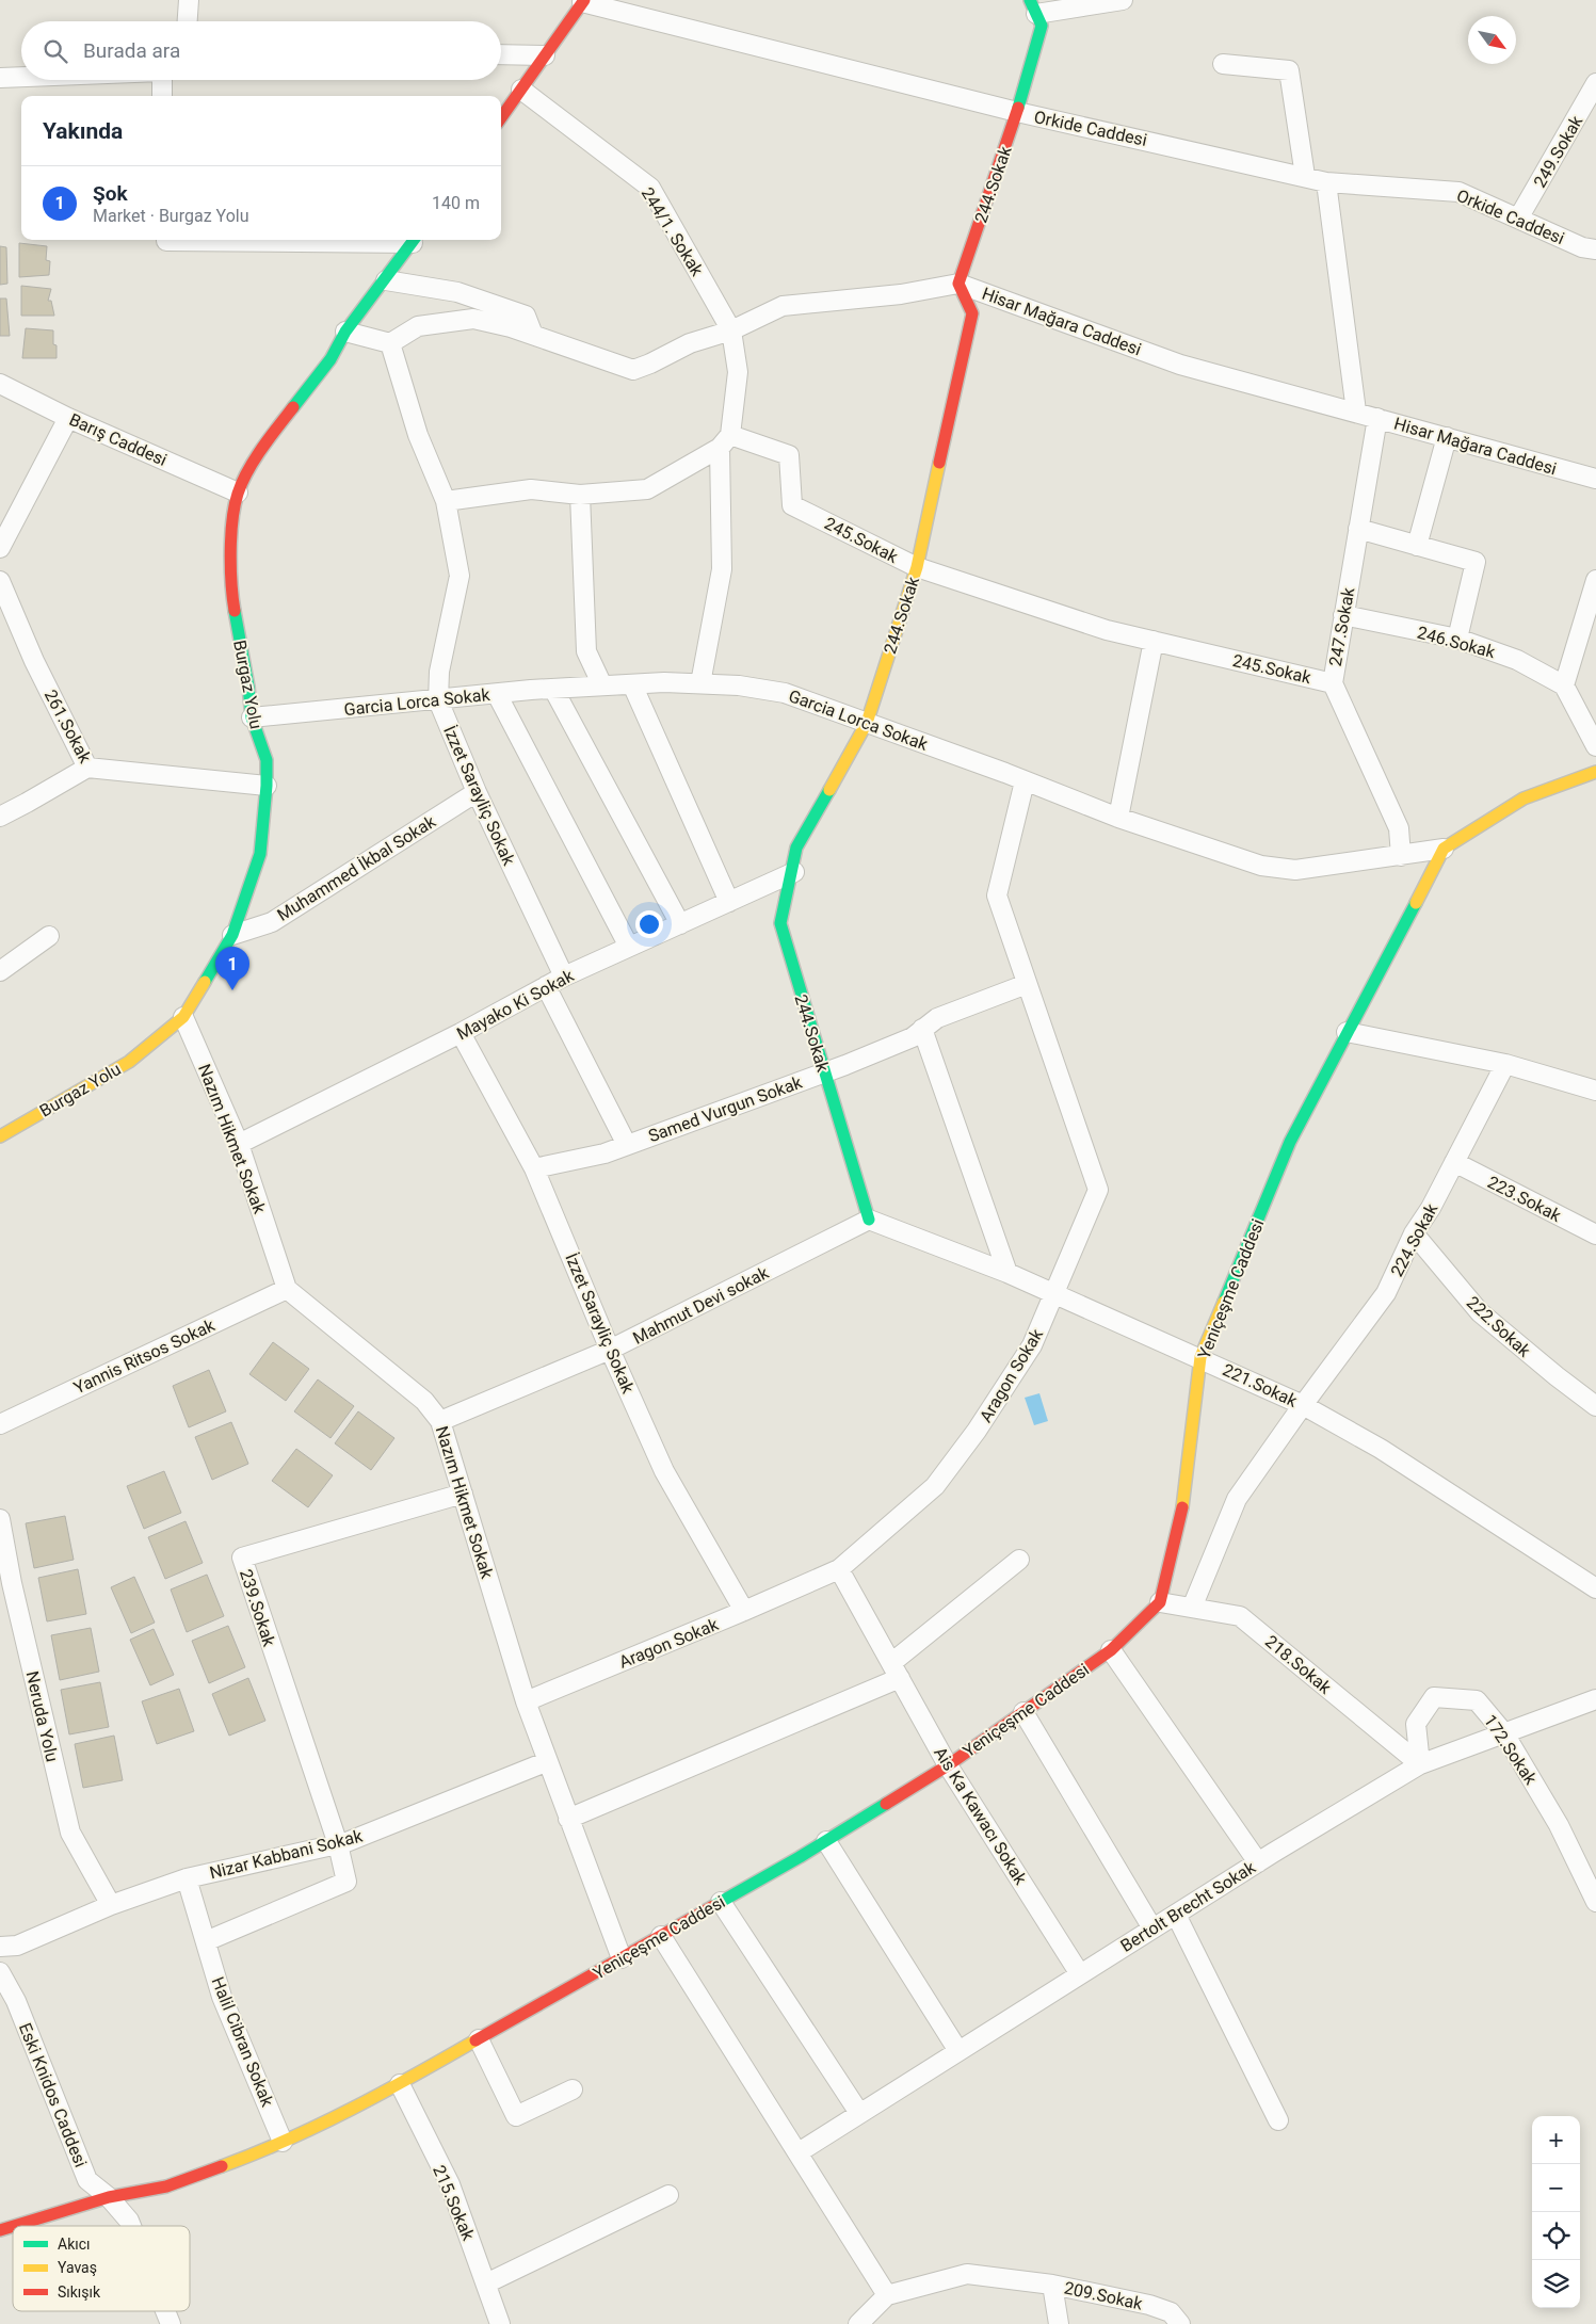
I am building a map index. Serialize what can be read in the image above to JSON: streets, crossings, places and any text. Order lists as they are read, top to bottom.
{
  "streets": {
    "street": [
      "Orkide Caddesi",
      "249.Sokak",
      "244.Sokak",
      "244/1. Sokak",
      "Hisar Mağara Caddesi",
      "Barış Caddesi",
      "245.Sokak",
      "247.Sokak",
      "246.Sokak",
      "Burgaz Yolu",
      "Garcia Lorca Sokak",
      "261.Sokak",
      "İzzet Sarayliç Sokak",
      "Muhammed İkbal Sokak",
      "Mayako Ki Sokak",
      "Samed Vurgun Sokak",
      "Nazım Hikmet Sokak",
      "223.Sokak",
      "224.Sokak",
      "Yeniçeşme Caddesi",
      "Mahmut Devi sokak",
      "222.Sokak",
      "Yannis Ritsos Sokak",
      "Aragon Sokak",
      "221.Sokak",
      "239.Sokak",
      "218.Sokak",
      "Neruda Yolu",
      "172.Sokak",
      "Ais Ka Kawacı Sokak",
      "Nizar Kabbani Sokak",
      "Bertolt Brecht Sokak",
      "Halil Cibran Sokak",
      "Eski Knidos Caddesi",
      "215.Sokak",
      "209.Sokak"
    ]
  },
  "crossings": [
    ["Orkide Caddesi", "249.Sokak"],
    ["Orkide Caddesi", "244.Sokak"],
    ["244.Sokak", "Hisar Mağara Caddesi"],
    ["244.Sokak", "245.Sokak"],
    ["244.Sokak", "Garcia Lorca Sokak"],
    ["244.Sokak", "Mayako Ki Sokak"],
    ["244.Sokak", "Samed Vurgun Sokak"],
    ["244.Sokak", "Mahmut Devi sokak"],
    ["244.Sokak", "221.Sokak"],
    ["244/1. Sokak", "Hisar Mağara Caddesi"],
    ["Hisar Mağara Caddesi", "247.Sokak"],
    ["Hisar Mağara Caddesi", "İzzet Sarayliç Sokak"],
    ["Barış Caddesi", "Burgaz Yolu"],
    ["245.Sokak", "247.Sokak"],
    ["247.Sokak", "246.Sokak"],
    ["247.Sokak", "Garcia Lorca Sokak"],
    ["Burgaz Yolu", "Garcia Lorca Sokak"],
    ["Burgaz Yolu", "261.Sokak"],
    ["Burgaz Yolu", "Muhammed İkbal Sokak"],
    ["Burgaz Yolu", "Nazım Hikmet Sokak"],
    ["Garcia Lorca Sokak", "İzzet Sarayliç Sokak"],
    ["Garcia Lorca Sokak", "Yeniçeşme Caddesi"],
    ["Garcia Lorca Sokak", "Aragon Sokak"],
    ["İzzet Sarayliç Sokak", "Muhammed İkbal Sokak"],
    ["İzzet Sarayliç Sokak", "Mayako Ki Sokak"],
    ["İzzet Sarayliç Sokak", "Samed Vurgun Sokak"],
    ["İzzet Sarayliç Sokak", "Mahmut Devi sokak"],
    ["İzzet Sarayliç Sokak", "Aragon Sokak"],
    ["Mayako Ki Sokak", "Nazım Hikmet Sokak"],
    ["Samed Vurgun Sokak", "Aragon Sokak"],
    ["Nazım Hikmet Sokak", "Yeniçeşme Caddesi"],
    ["Nazım Hikmet Sokak", "Mahmut Devi sokak"],
    ["Nazım Hikmet Sokak", "Yannis Ritsos Sokak"],
    ["Nazım Hikmet Sokak", "Aragon Sokak"],
    ["Nazım Hikmet Sokak", "239.Sokak"],
    ["Nazım Hikmet Sokak", "Nizar Kabbani Sokak"],
    ["223.Sokak", "224.Sokak"],
    ["224.Sokak", "222.Sokak"],
    ["224.Sokak", "221.Sokak"],
    ["224.Sokak", "218.Sokak"],
    ["Yeniçeşme Caddesi", "221.Sokak"],
    ["Yeniçeşme Caddesi", "218.Sokak"],
    ["Yeniçeşme Caddesi", "Ais Ka Kawacı Sokak"],
    ["Yeniçeşme Caddesi", "Halil Cibran Sokak"],
    ["Yeniçeşme Caddesi", "Eski Knidos Caddesi"],
    ["Yeniçeşme Caddesi", "215.Sokak"],
    ["Mahmut Devi sokak", "221.Sokak"],
    ["Aragon Sokak", "221.Sokak"],
    ["Aragon Sokak", "Ais Ka Kawacı Sokak"],
    ["239.Sokak", "Nizar Kabbani Sokak"],
    ["218.Sokak", "172.Sokak"],
    ["218.Sokak", "Bertolt Brecht Sokak"],
    ["Neruda Yolu", "Nizar Kabbani Sokak"],
    ["172.Sokak", "Bertolt Brecht Sokak"],
    ["Ais Ka Kawacı Sokak", "Bertolt Brecht Sokak"],
    ["Nizar Kabbani Sokak", "Halil Cibran Sokak"]
  ],
  "legend": ["Akıcı", "Yavaş", "Sıkışık"],
  "north": "bottom right",
  "page": {
    "search": "Burada ara",
    "heading": "Yakında",
    "list": [
      {
        "mark": "1",
        "name": "Şok",
        "note": "Market · Burgaz Yolu",
        "value": "140 m"
      }
    ],
    "pins": "1",
    "map_buttons": ["+", "−"]
  }
}
